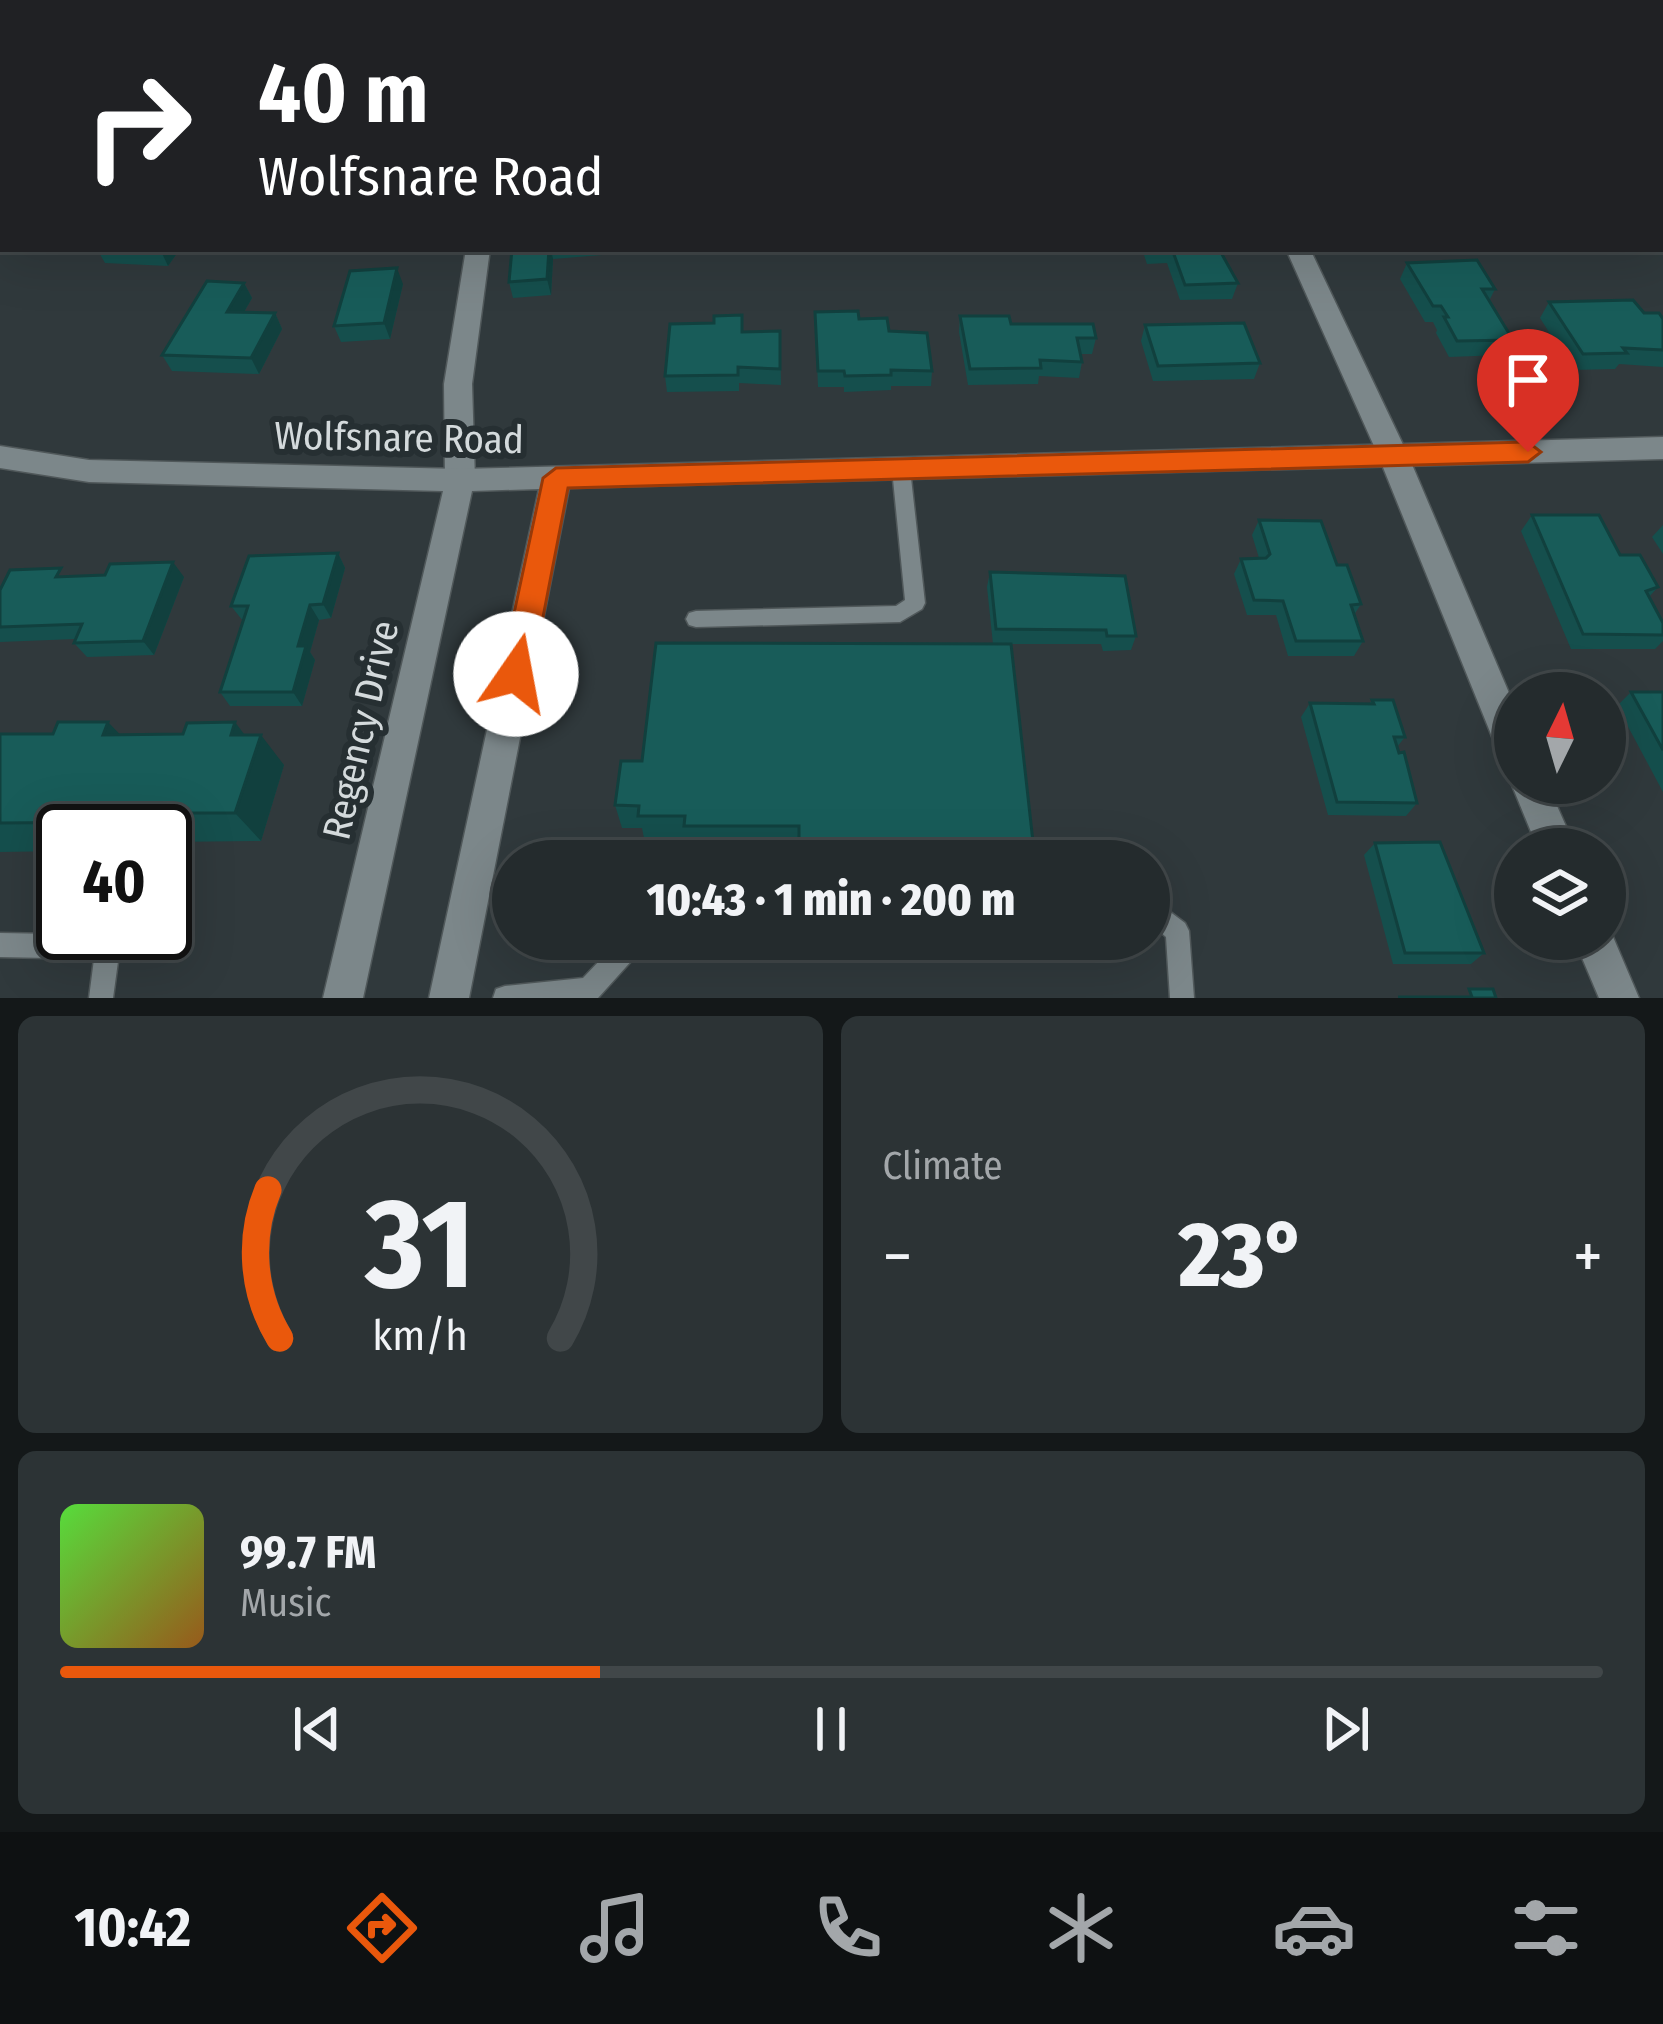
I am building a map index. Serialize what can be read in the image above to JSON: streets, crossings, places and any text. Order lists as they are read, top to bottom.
{
  "streets": {
    "street": ["Wolfsnare Road", "Regency Drive"]
  },
  "crossings": [
    ["Wolfsnare Road", "Regency Drive"]
  ],
  "north": "top",
  "page": {
    "turn": ["40 m", "Wolfsnare Road"],
    "limit": "40",
    "trip": "10:43 · 1 min · 200 m",
    "tile": "Climate",
    "heat": ["−", "23°", "+"],
    "song": ["99.7 FM", "Music"],
    "tabs": "10:42",
    "gauge": ["31", "km/h"]
  }
}
